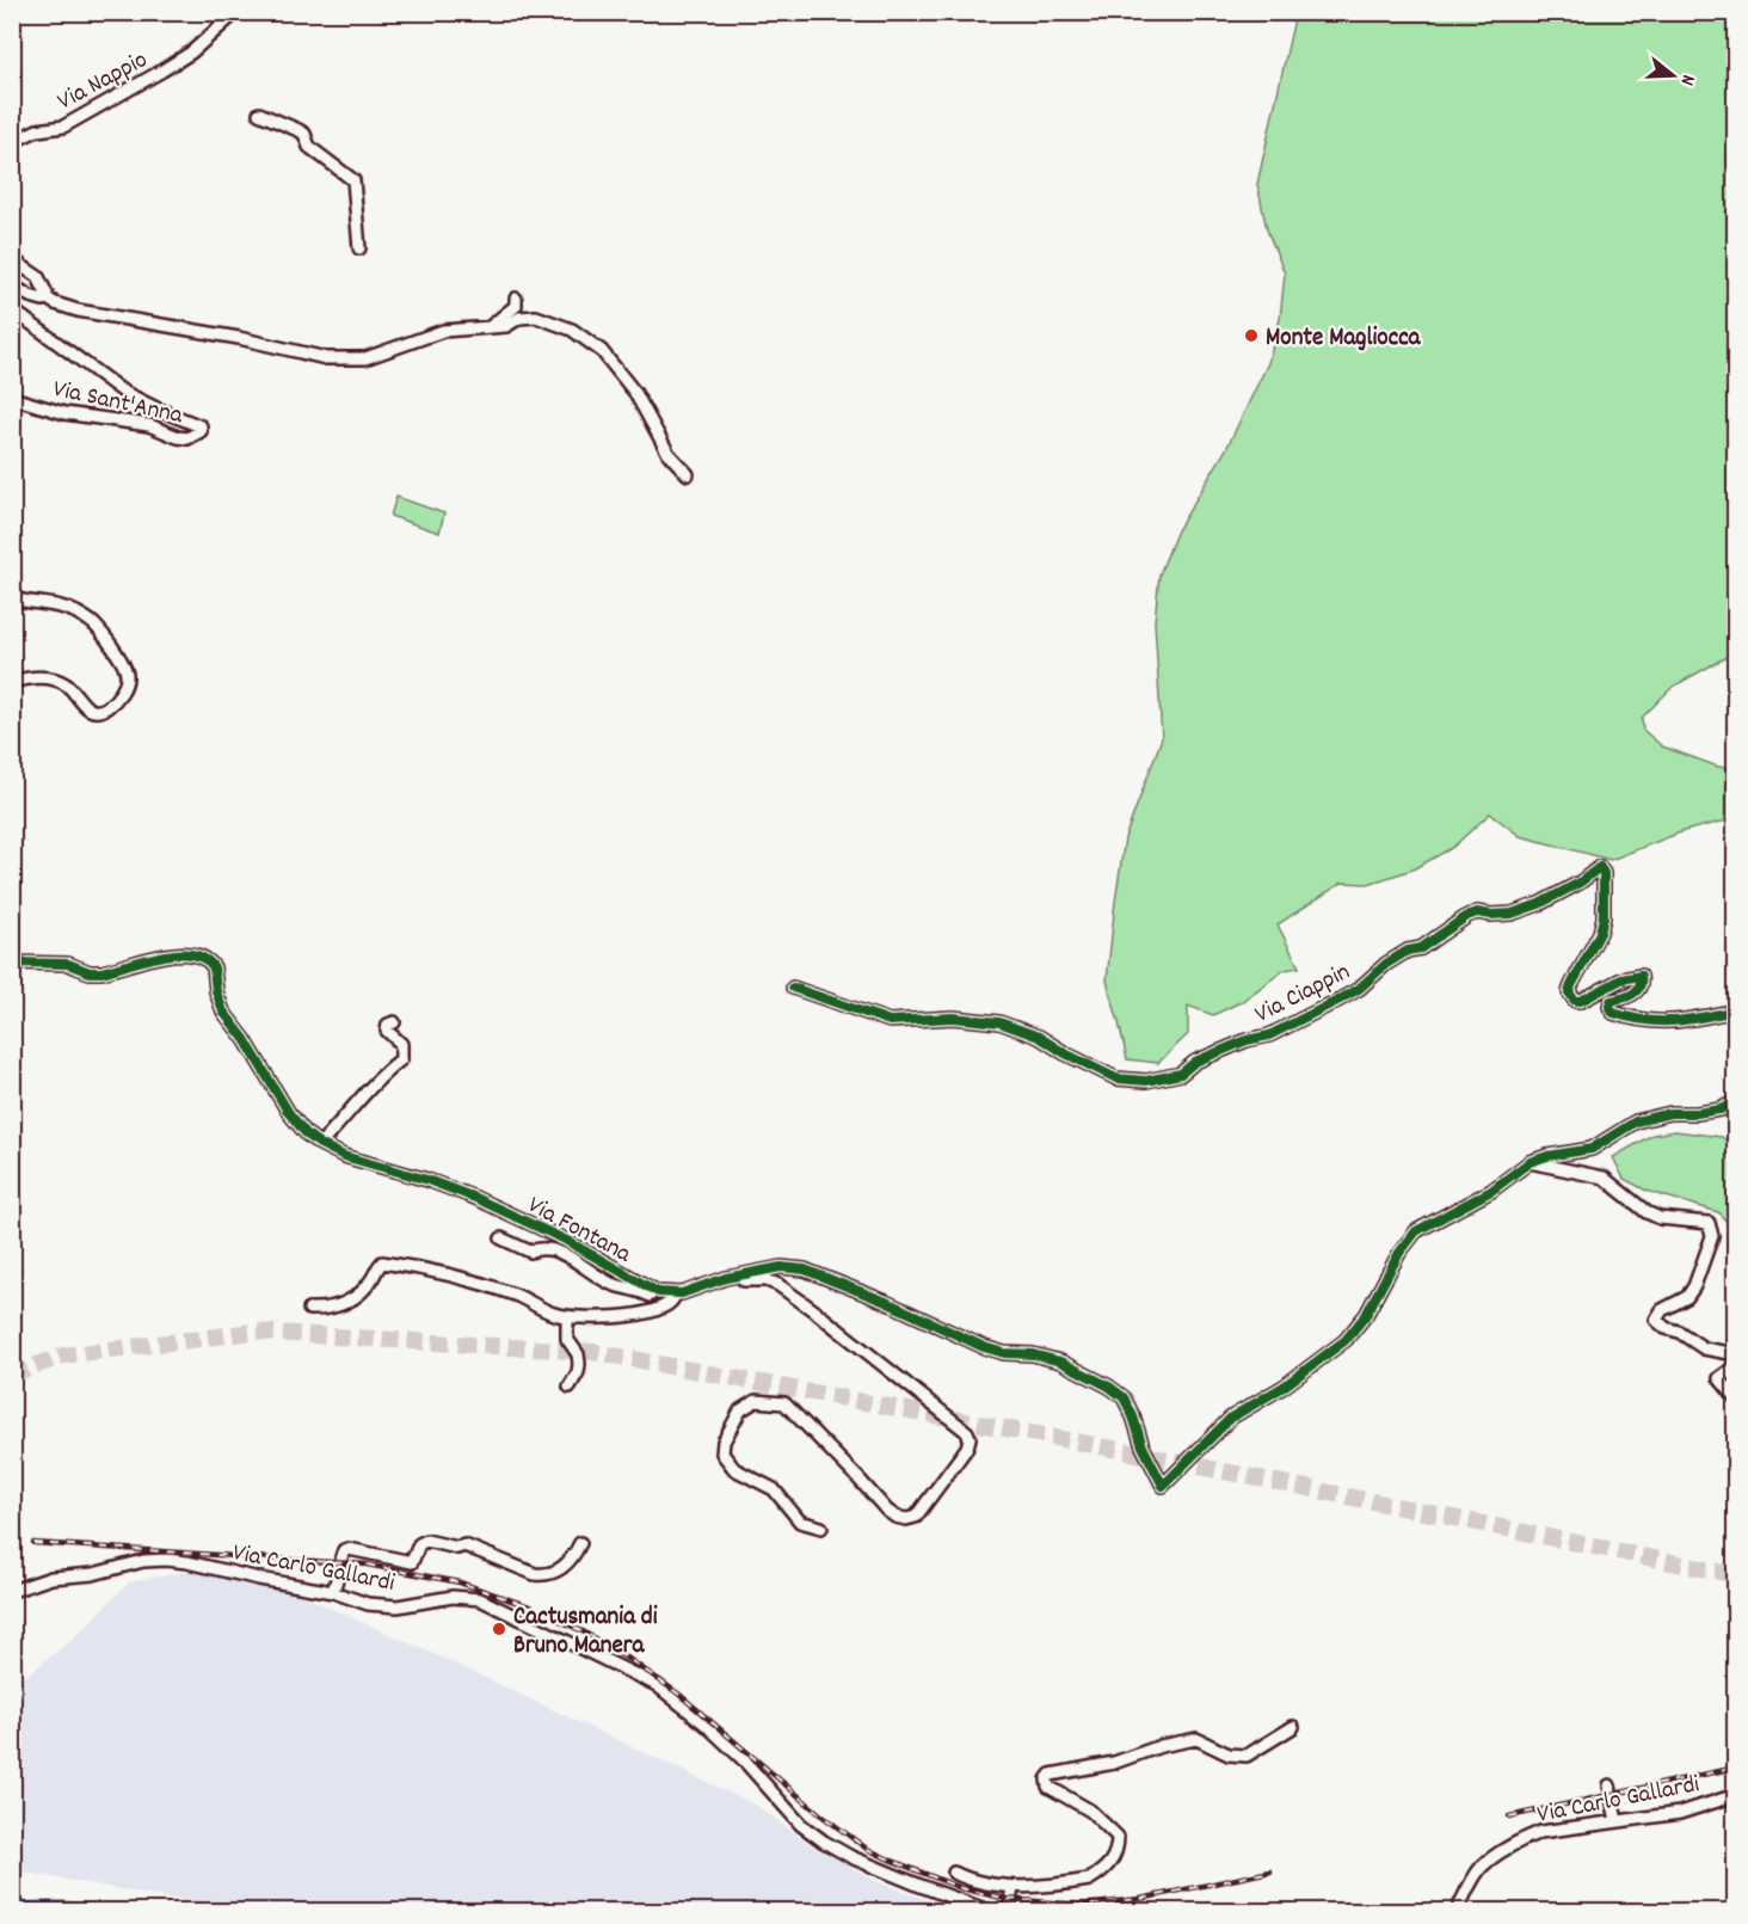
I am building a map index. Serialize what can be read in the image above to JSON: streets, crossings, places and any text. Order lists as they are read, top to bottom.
{
  "streets": {
    "street": [
      "Via Nappio",
      "Via Sant'Anna",
      "Via Ciappin",
      "Via Fontana",
      "Via Carlo Gallardi"
    ]
  },
  "places": ["Monte Magliocca", "Cactusmania di Bruno Manera"],
  "north": "right"
}
